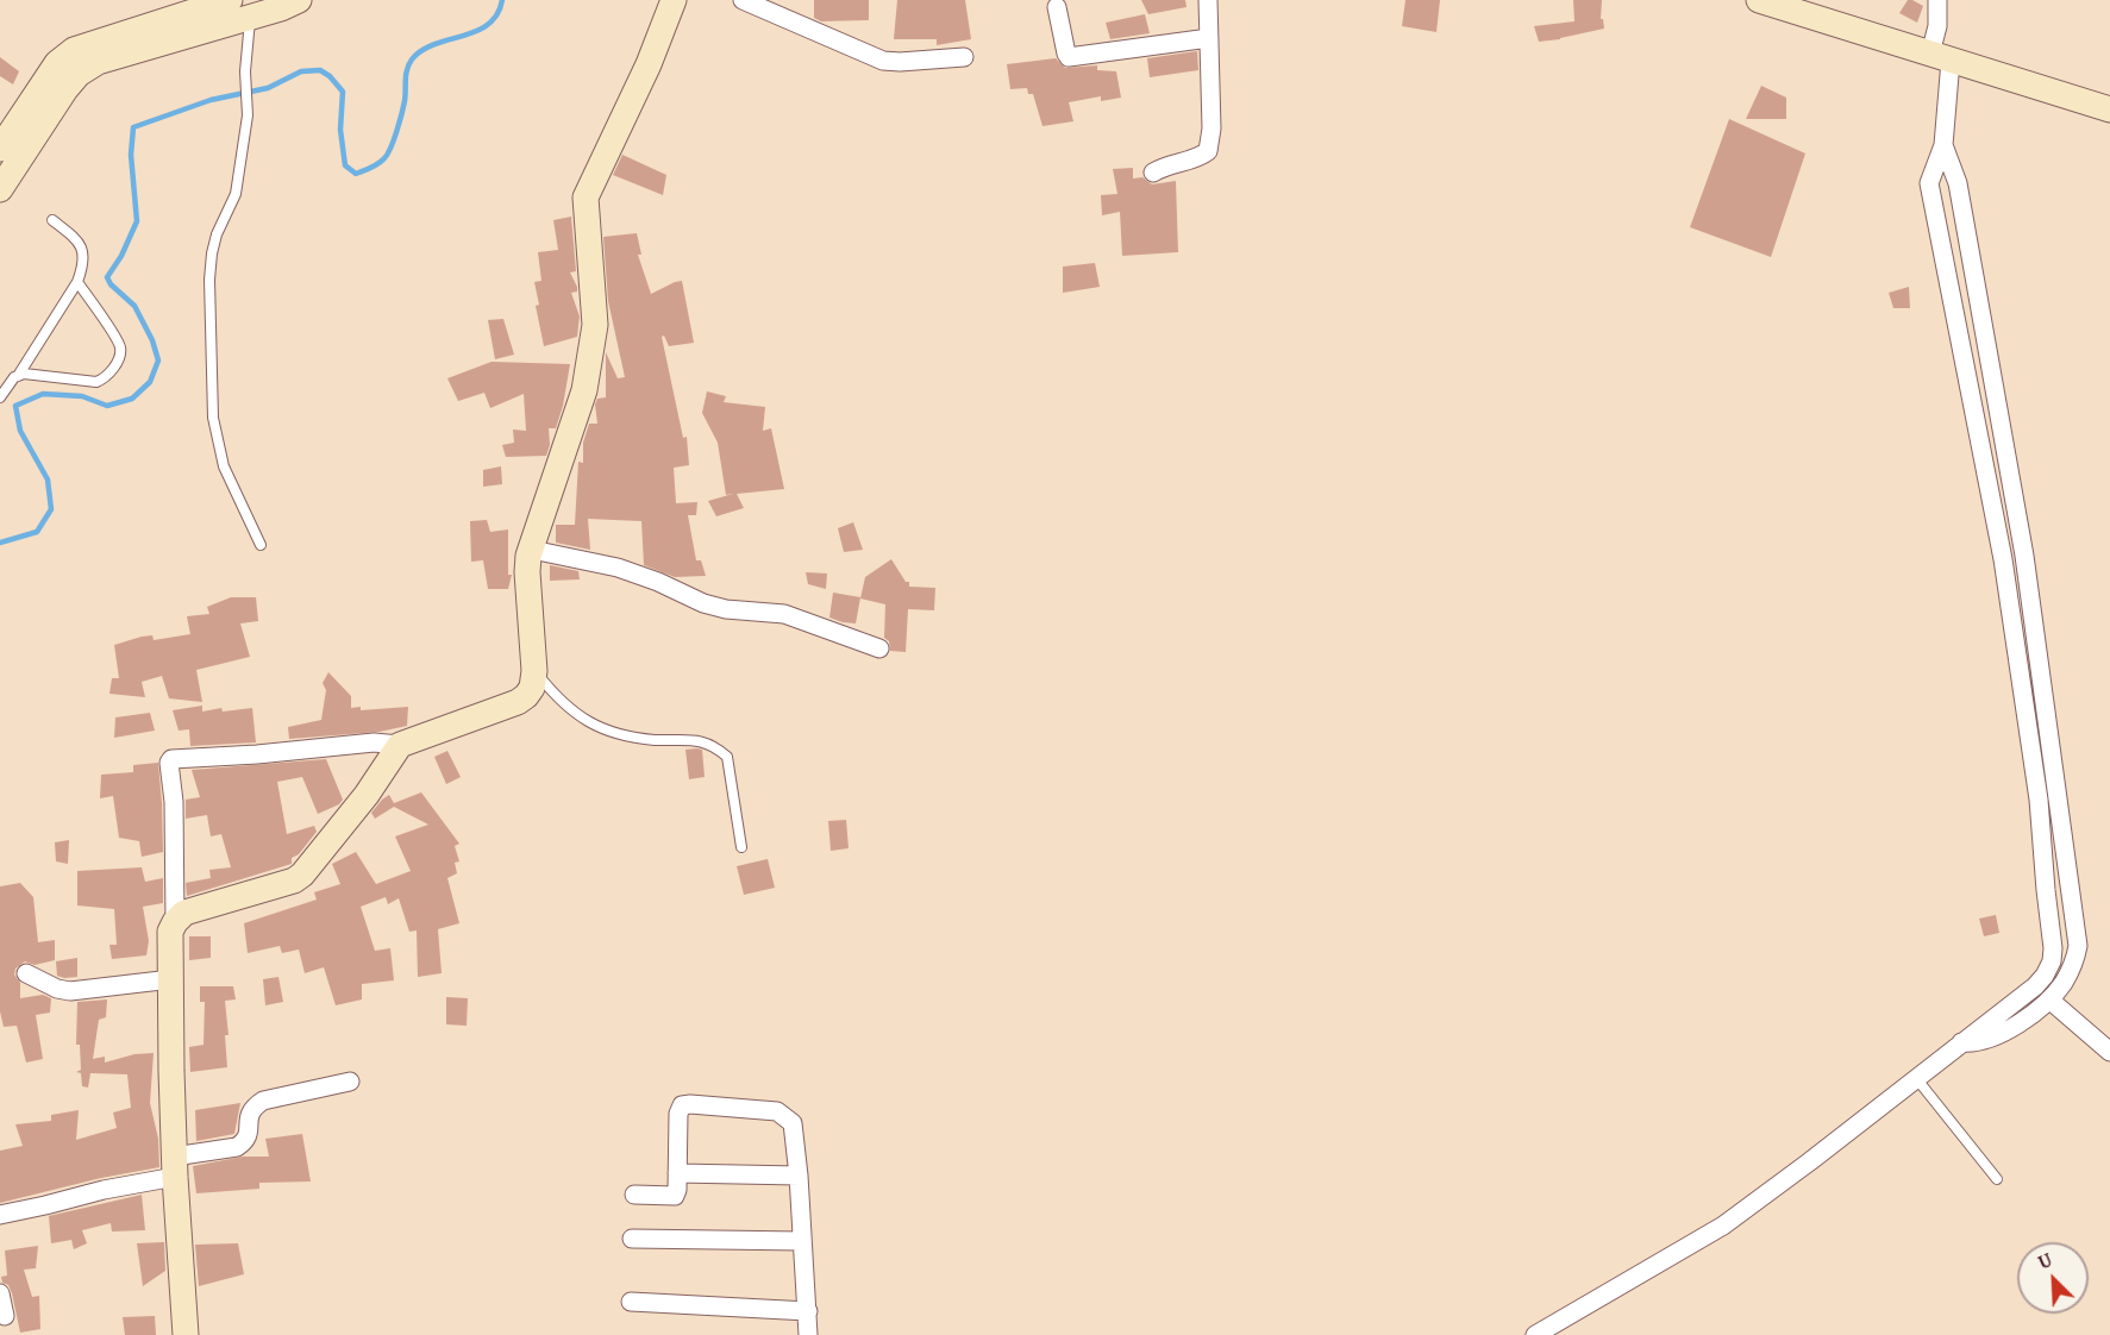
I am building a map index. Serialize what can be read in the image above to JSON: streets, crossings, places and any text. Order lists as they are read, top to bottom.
{
  "north": "top left"
}
